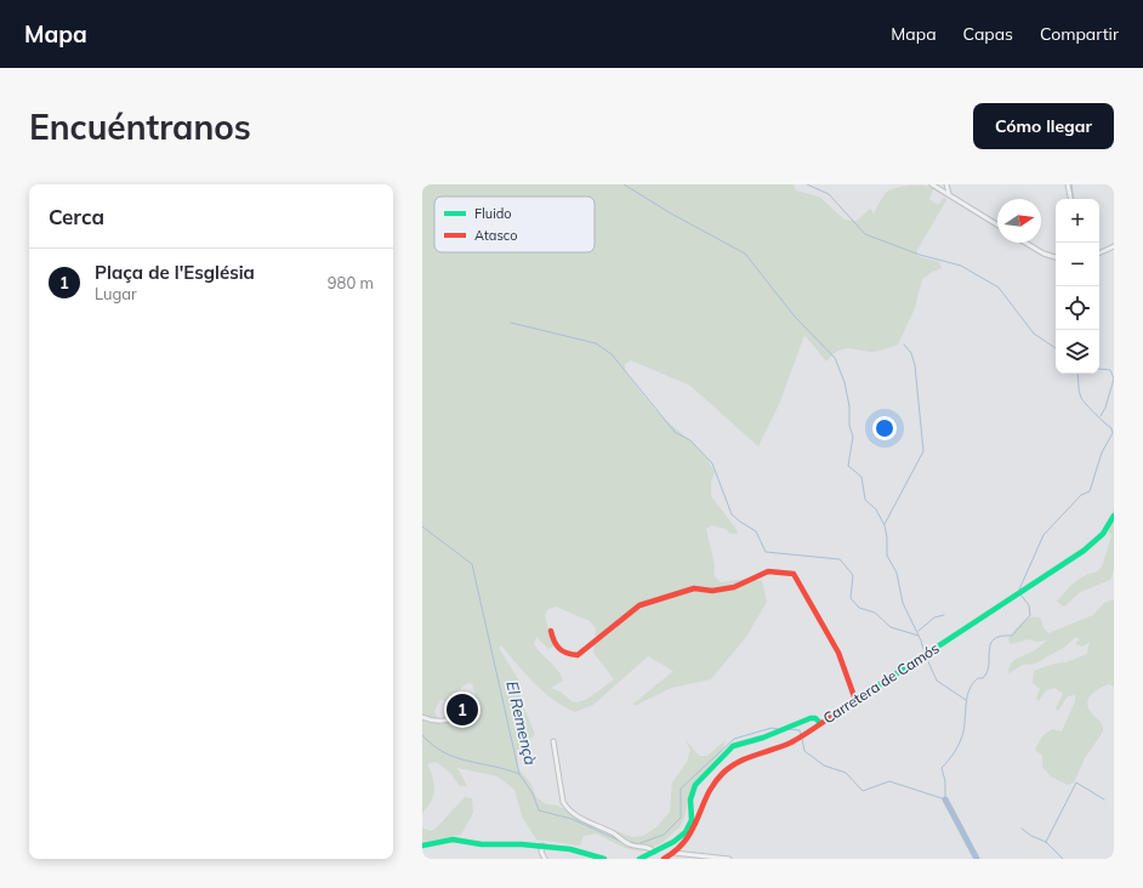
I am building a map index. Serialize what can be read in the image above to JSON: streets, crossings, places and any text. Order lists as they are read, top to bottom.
{
  "streets": {
    "street": ["Carretera de Camós"]
  },
  "water": ["El Remençà"],
  "legend": ["Fluido", "Atasco"],
  "north": "right",
  "page": {
    "header": "Mapa",
    "nav": ["Mapa", "Capas", "Compartir"],
    "buttons": "Cómo llegar",
    "title": "Encuéntranos",
    "heading": "Cerca",
    "map_buttons": ["+", "−"],
    "list": [
      {
        "mark": "1",
        "name": "Plaça de l'Església",
        "note": "Lugar",
        "value": "980 m"
      }
    ],
    "pins": "1"
  }
}
